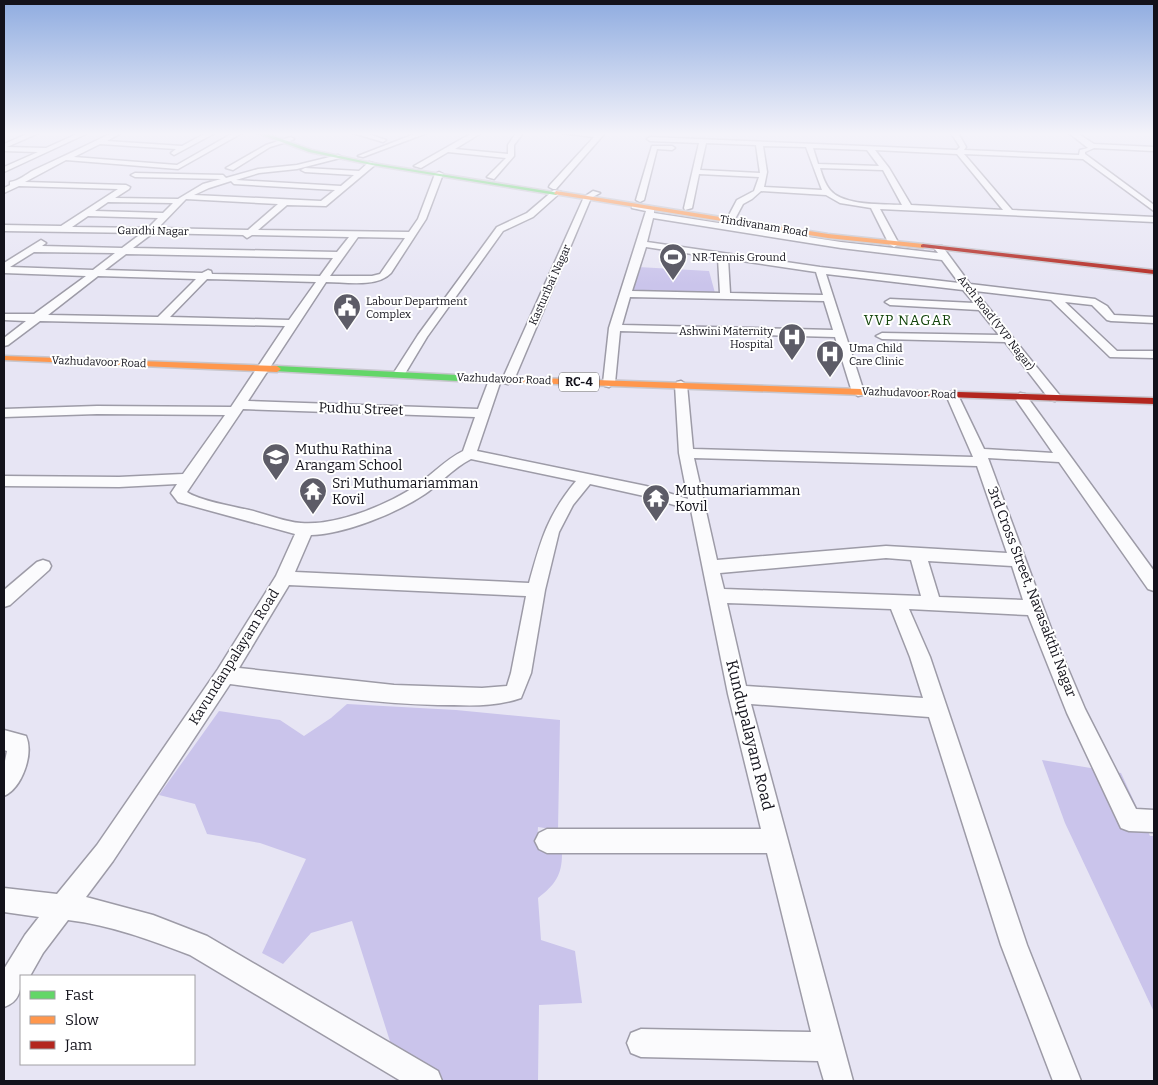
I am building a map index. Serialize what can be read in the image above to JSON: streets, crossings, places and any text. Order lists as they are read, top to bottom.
{
  "streets": {
    "main road": ["Tindivanam Road", "Vazhudavoor Road", "RC-4"],
    "street": [
      "Gandhi Nagar",
      "Kasturibai Nagar",
      "Arch Road (VVP Nagar)",
      "Pudhu Street",
      "3rd Cross Street, Navasakthi Nagar",
      "Kavundanpalayam Road",
      "Kundupalayam Road"
    ]
  },
  "crossings": [
    ["Tindivanam Road", "Kasturibai Nagar"],
    ["Tindivanam Road", "Arch Road (VVP Nagar)"],
    ["Kasturibai Nagar", "Vazhudavoor Road"],
    ["Arch Road (VVP Nagar)", "Vazhudavoor Road"],
    ["Vazhudavoor Road", "3rd Cross Street, Navasakthi Nagar"],
    ["Vazhudavoor Road", "Kundupalayam Road"]
  ],
  "districts": ["VVP NAGAR"],
  "places": {
    "sports": ["NR Tennis Ground"],
    "public building": ["Labour Department Complex"],
    "hospital": ["Ashwini Maternity Hospital", "Uma Child Care Clinic"],
    "school or university": ["Muthu Rathina Arangam School"],
    "temple": ["Sri Muthumariamman Kovil", "Muthumariamman Kovil"]
  },
  "legend": ["Fast", "Slow", "Jam"]
}
